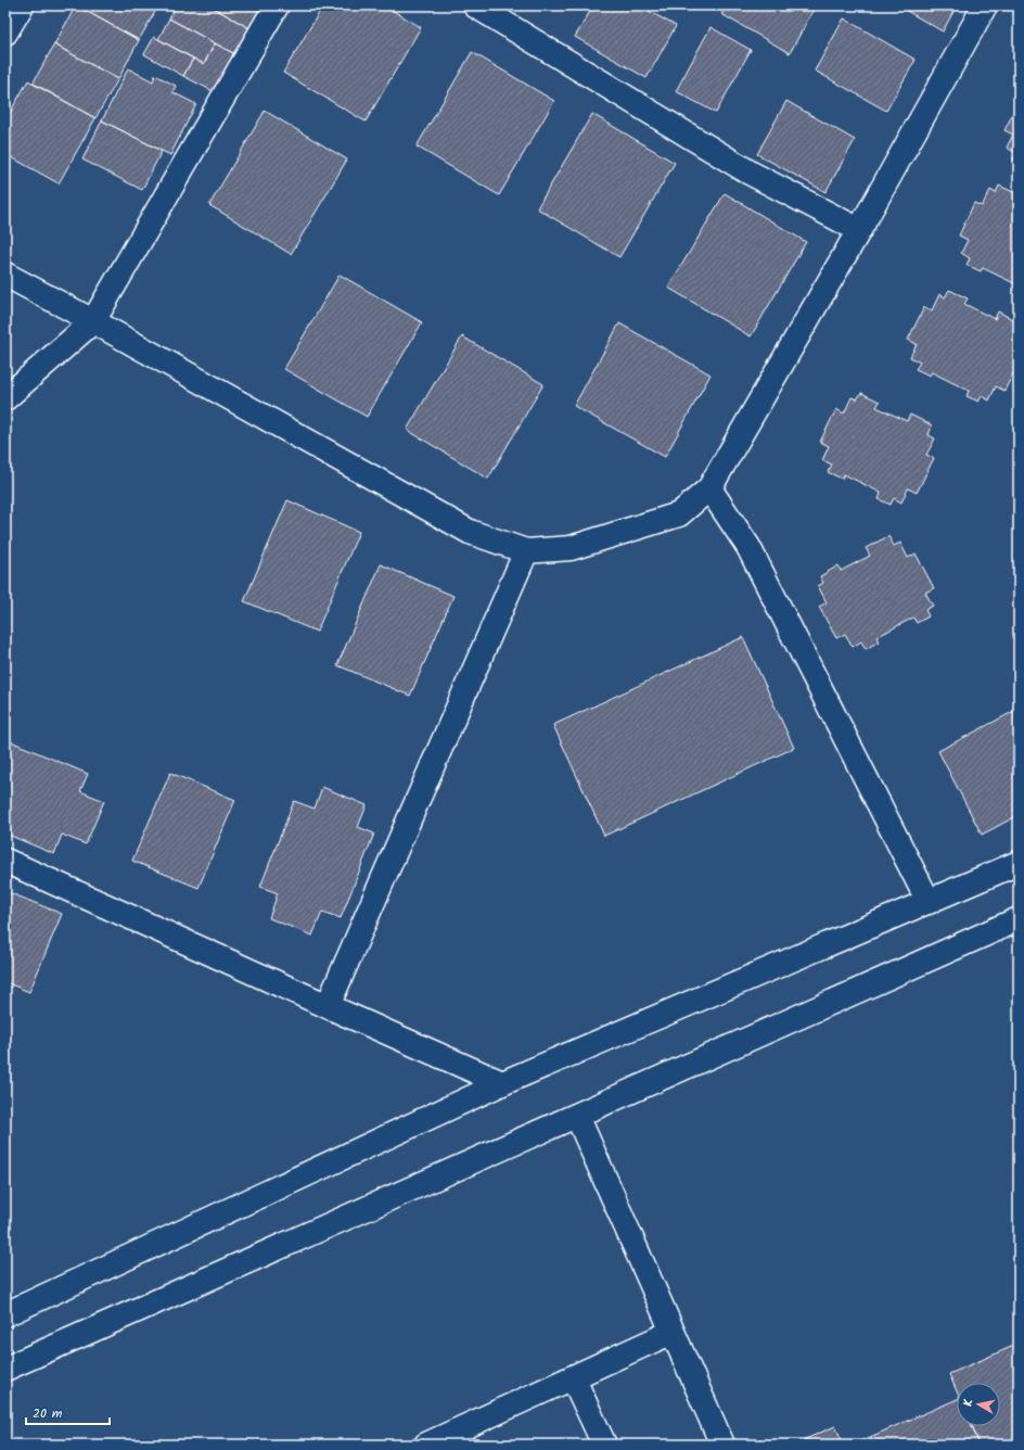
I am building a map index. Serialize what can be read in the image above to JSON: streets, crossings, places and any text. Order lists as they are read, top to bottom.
{
  "scale_bar": "20 m",
  "north": "left"
}
